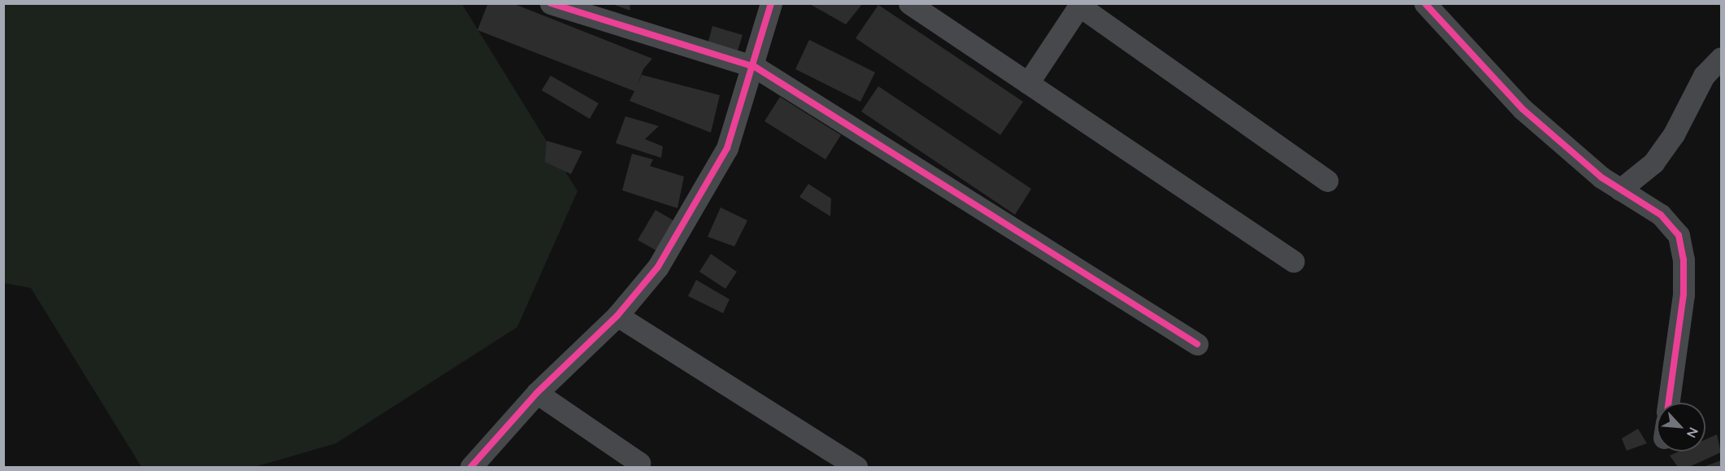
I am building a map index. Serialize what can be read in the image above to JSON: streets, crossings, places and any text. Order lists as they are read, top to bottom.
{
  "north": "bottom right"
}
